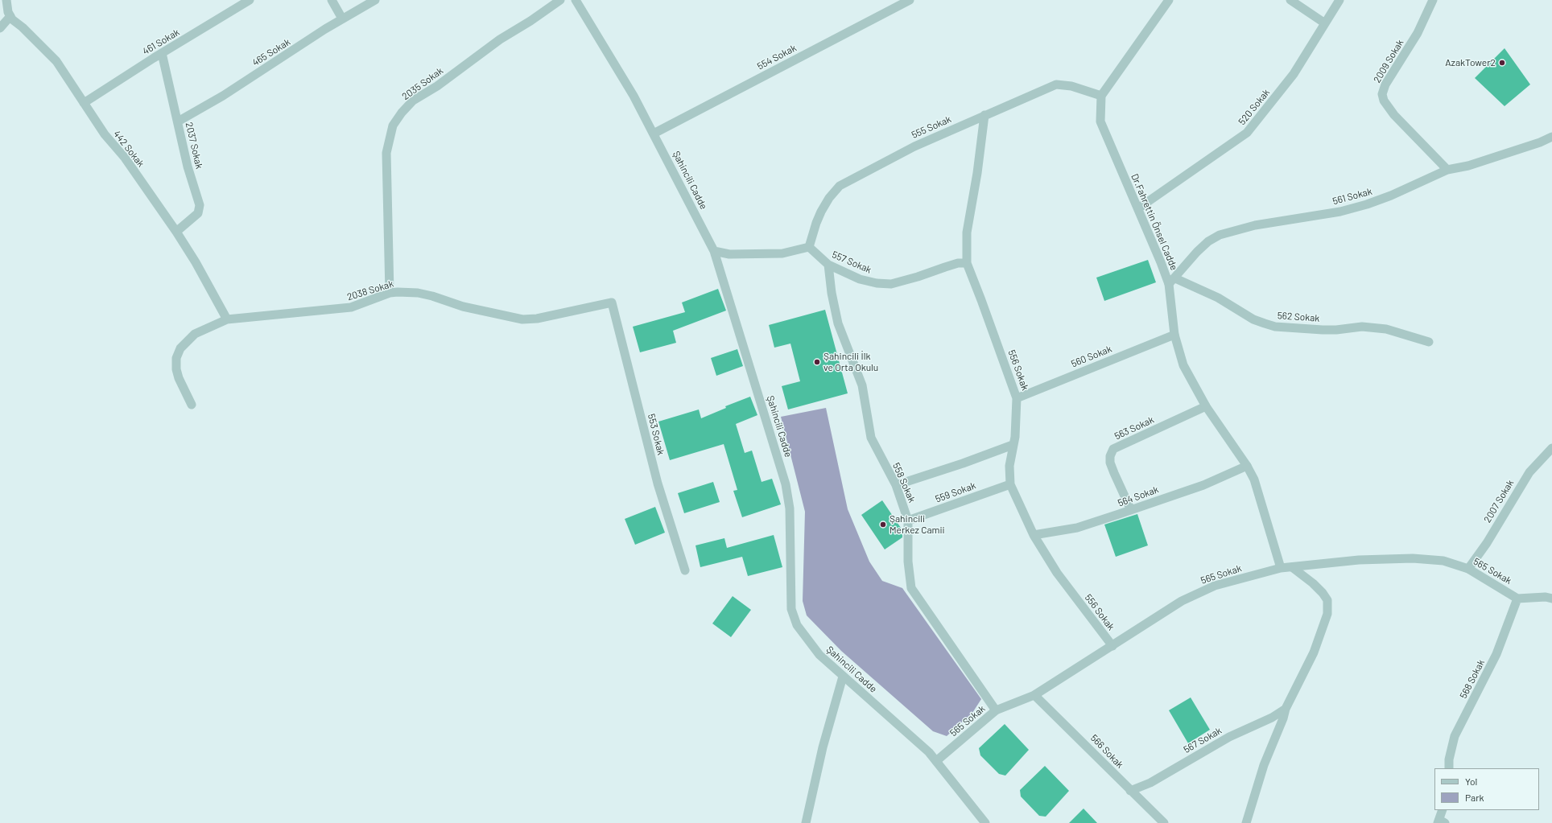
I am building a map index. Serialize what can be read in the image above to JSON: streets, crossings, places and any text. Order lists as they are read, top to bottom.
{
  "streets": {
    "street": [
      "461 Sokak",
      "465 Sokak",
      "554 Sokak",
      "2009 Sokak",
      "2035 Sokak",
      "520 Sokak",
      "555 Sokak",
      "2037 Sokak",
      "442 Sokak",
      "Şahincili Cadde",
      "561 Sokak",
      "Dr.Fahrettin Önsel Cadde",
      "557 Sokak",
      "2038 Sokak",
      "562 Sokak",
      "560 Sokak",
      "556 Sokak",
      "563 Sokak",
      "553 Sokak",
      "558 Sokak",
      "559 Sokak",
      "564 Sokak",
      "2007 Sokak",
      "565 Sokak",
      "568 Sokak",
      "567 Sokak",
      "566 Sokak"
    ]
  },
  "crossings": [
    ["461 Sokak", "2037 Sokak"],
    ["461 Sokak", "442 Sokak"],
    ["465 Sokak", "2037 Sokak"],
    ["554 Sokak", "Şahincili Cadde"],
    ["2009 Sokak", "561 Sokak"],
    ["2035 Sokak", "2038 Sokak"],
    ["520 Sokak", "Dr.Fahrettin Önsel Cadde"],
    ["555 Sokak", "Dr.Fahrettin Önsel Cadde"],
    ["555 Sokak", "557 Sokak"],
    ["555 Sokak", "556 Sokak"],
    ["2037 Sokak", "442 Sokak"],
    ["442 Sokak", "2038 Sokak"],
    ["Şahincili Cadde", "565 Sokak"],
    ["561 Sokak", "Dr.Fahrettin Önsel Cadde"],
    ["561 Sokak", "562 Sokak"],
    ["Dr.Fahrettin Önsel Cadde", "562 Sokak"],
    ["Dr.Fahrettin Önsel Cadde", "560 Sokak"],
    ["Dr.Fahrettin Önsel Cadde", "563 Sokak"],
    ["Dr.Fahrettin Önsel Cadde", "564 Sokak"],
    ["Dr.Fahrettin Önsel Cadde", "565 Sokak"],
    ["557 Sokak", "556 Sokak"],
    ["557 Sokak", "558 Sokak"],
    ["2038 Sokak", "553 Sokak"],
    ["560 Sokak", "556 Sokak"],
    ["556 Sokak", "559 Sokak"],
    ["556 Sokak", "564 Sokak"],
    ["556 Sokak", "565 Sokak"],
    ["563 Sokak", "564 Sokak"],
    ["558 Sokak", "559 Sokak"],
    ["558 Sokak", "565 Sokak"],
    ["2007 Sokak", "565 Sokak"],
    ["565 Sokak", "568 Sokak"],
    ["565 Sokak", "566 Sokak"],
    ["567 Sokak", "566 Sokak"]
  ],
  "places": ["AzakTower2", "Şahincili İlk ve Orta Okulu", "Şahincili Merkez Camii"],
  "legend": ["Yol", "Park"]
}
